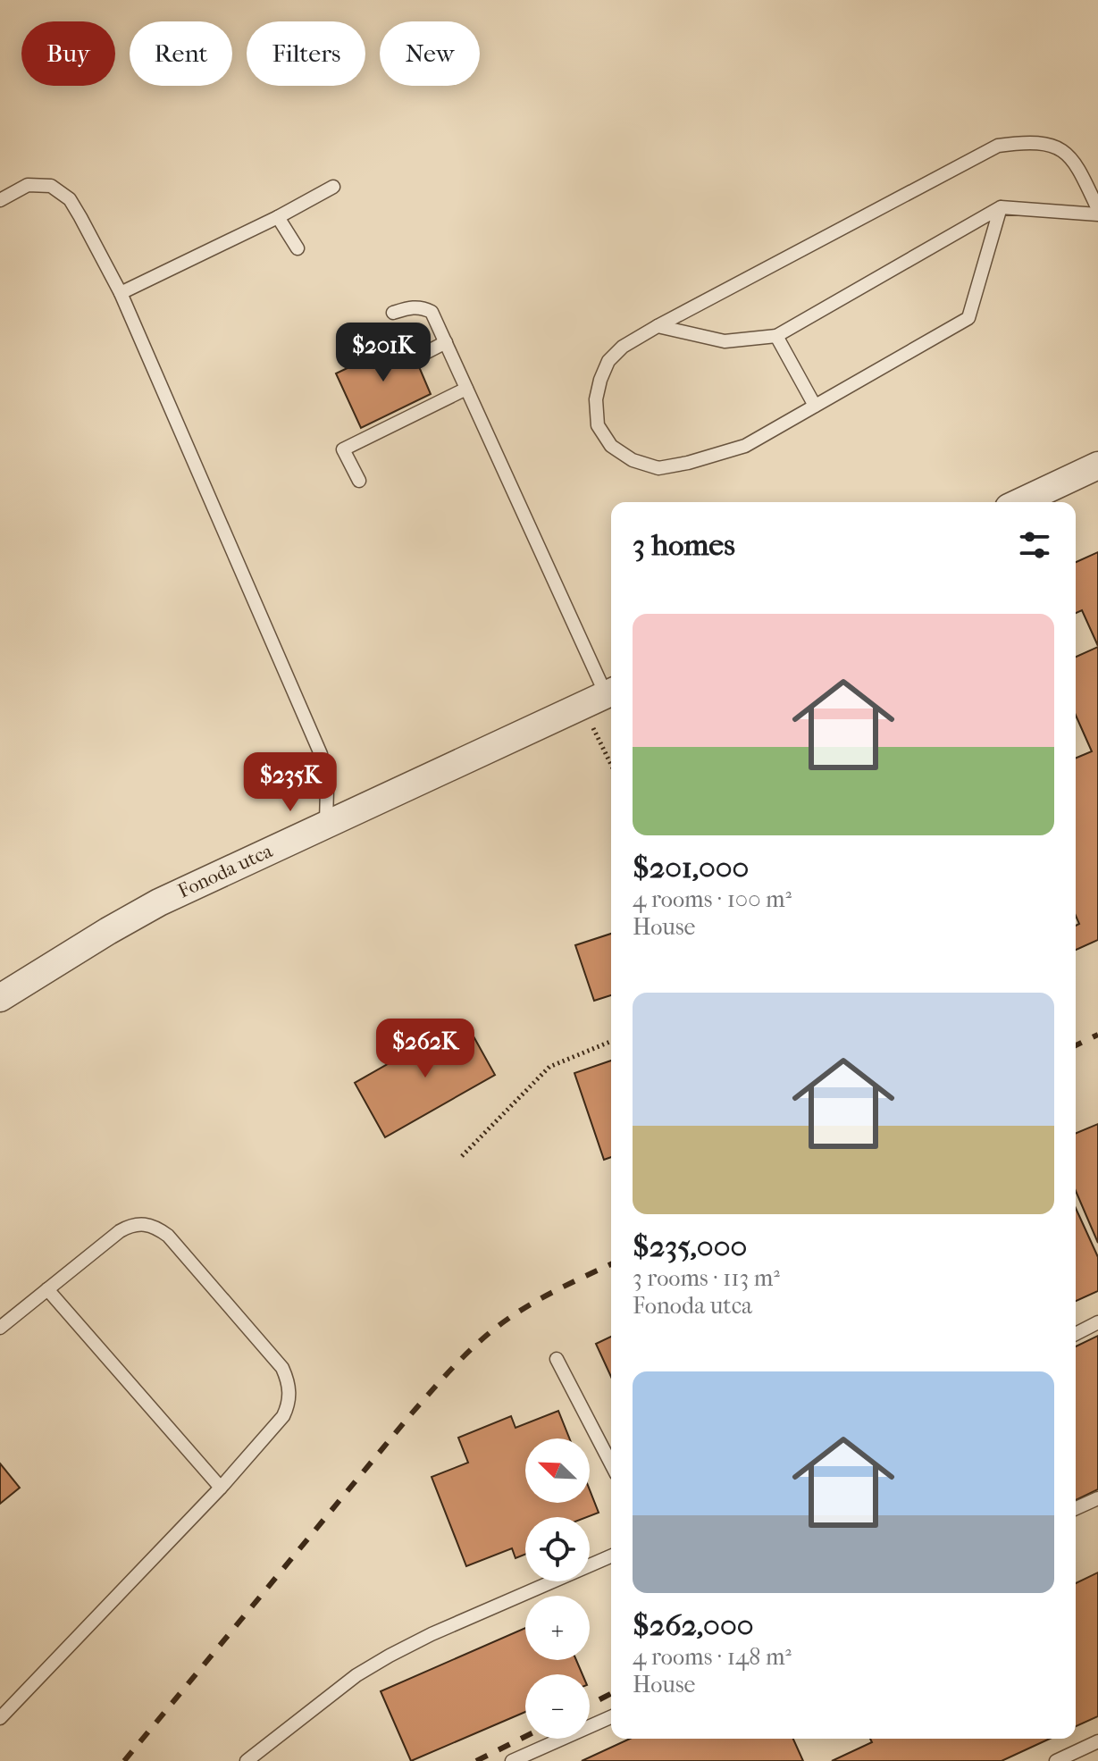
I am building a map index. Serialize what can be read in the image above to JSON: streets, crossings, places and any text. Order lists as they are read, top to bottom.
{
  "streets": {
    "street": ["Fonoda utca"]
  },
  "north": "top left",
  "page": {
    "chip": [
      "Buy",
      "Rent",
      "Filters",
      "New"
    ],
    "price": ["$201K", "$235K", "$262K"],
    "heading": "3 homes",
    "list": [
      {
        "name": "$201,000",
        "note": "4 rooms · 100 m² · House"
      },
      {
        "name": "$235,000",
        "note": "3 rooms · 113 m² · Fonoda utca"
      },
      {
        "name": "$262,000",
        "note": "4 rooms · 148 m² · House"
      }
    ],
    "map_buttons": ["+", "−"]
  }
}
